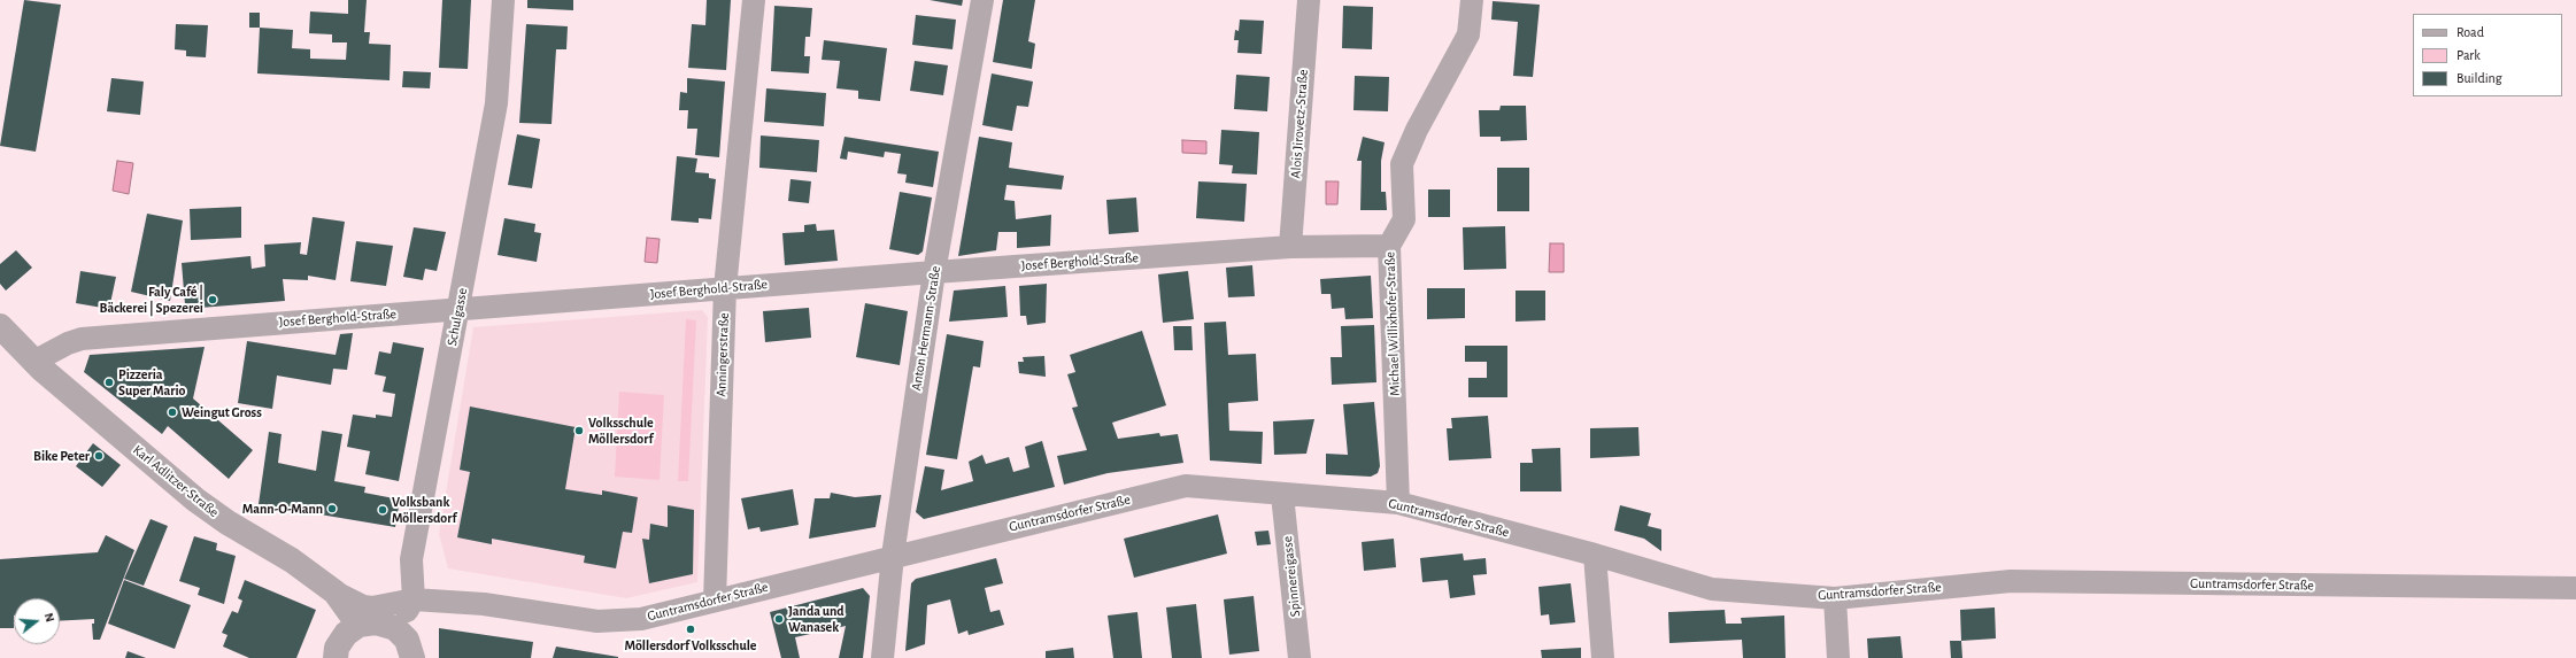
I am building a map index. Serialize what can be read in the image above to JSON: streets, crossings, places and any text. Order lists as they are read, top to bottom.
{
  "streets": {
    "street": [
      "Alois Jirovetz-Straße",
      "Josef Berghold-Straße",
      "Schulgasse",
      "Michael Willixhofer-Straße",
      "Anton Hermann-Straße",
      "Anningerstraße",
      "Karl Adlitzer-Straße",
      "Guntramsdorfer Straße",
      "Spinnereigasse"
    ]
  },
  "crossings": [
    ["Alois Jirovetz-Straße", "Josef Berghold-Straße"],
    ["Josef Berghold-Straße", "Schulgasse"],
    ["Josef Berghold-Straße", "Michael Willixhofer-Straße"],
    ["Josef Berghold-Straße", "Anton Hermann-Straße"],
    ["Josef Berghold-Straße", "Anningerstraße"],
    ["Josef Berghold-Straße", "Karl Adlitzer-Straße"],
    ["Schulgasse", "Guntramsdorfer Straße"],
    ["Michael Willixhofer-Straße", "Guntramsdorfer Straße"],
    ["Anton Hermann-Straße", "Guntramsdorfer Straße"],
    ["Anningerstraße", "Guntramsdorfer Straße"],
    ["Karl Adlitzer-Straße", "Guntramsdorfer Straße"],
    ["Guntramsdorfer Straße", "Spinnereigasse"]
  ],
  "places": [
    "Faly Café | Bäckerei | Spezerei",
    "Pizzeria Super Mario",
    "Weingut Gross",
    "Volksschule Möllersdorf",
    "Bike Peter",
    "Mann-O-Mann",
    "Volksbank Möllersdorf",
    "Janda und Wanasek",
    "Möllersdorf Volksschule"
  ],
  "legend": ["Road", "Park", "Building"],
  "north": "right"
}
